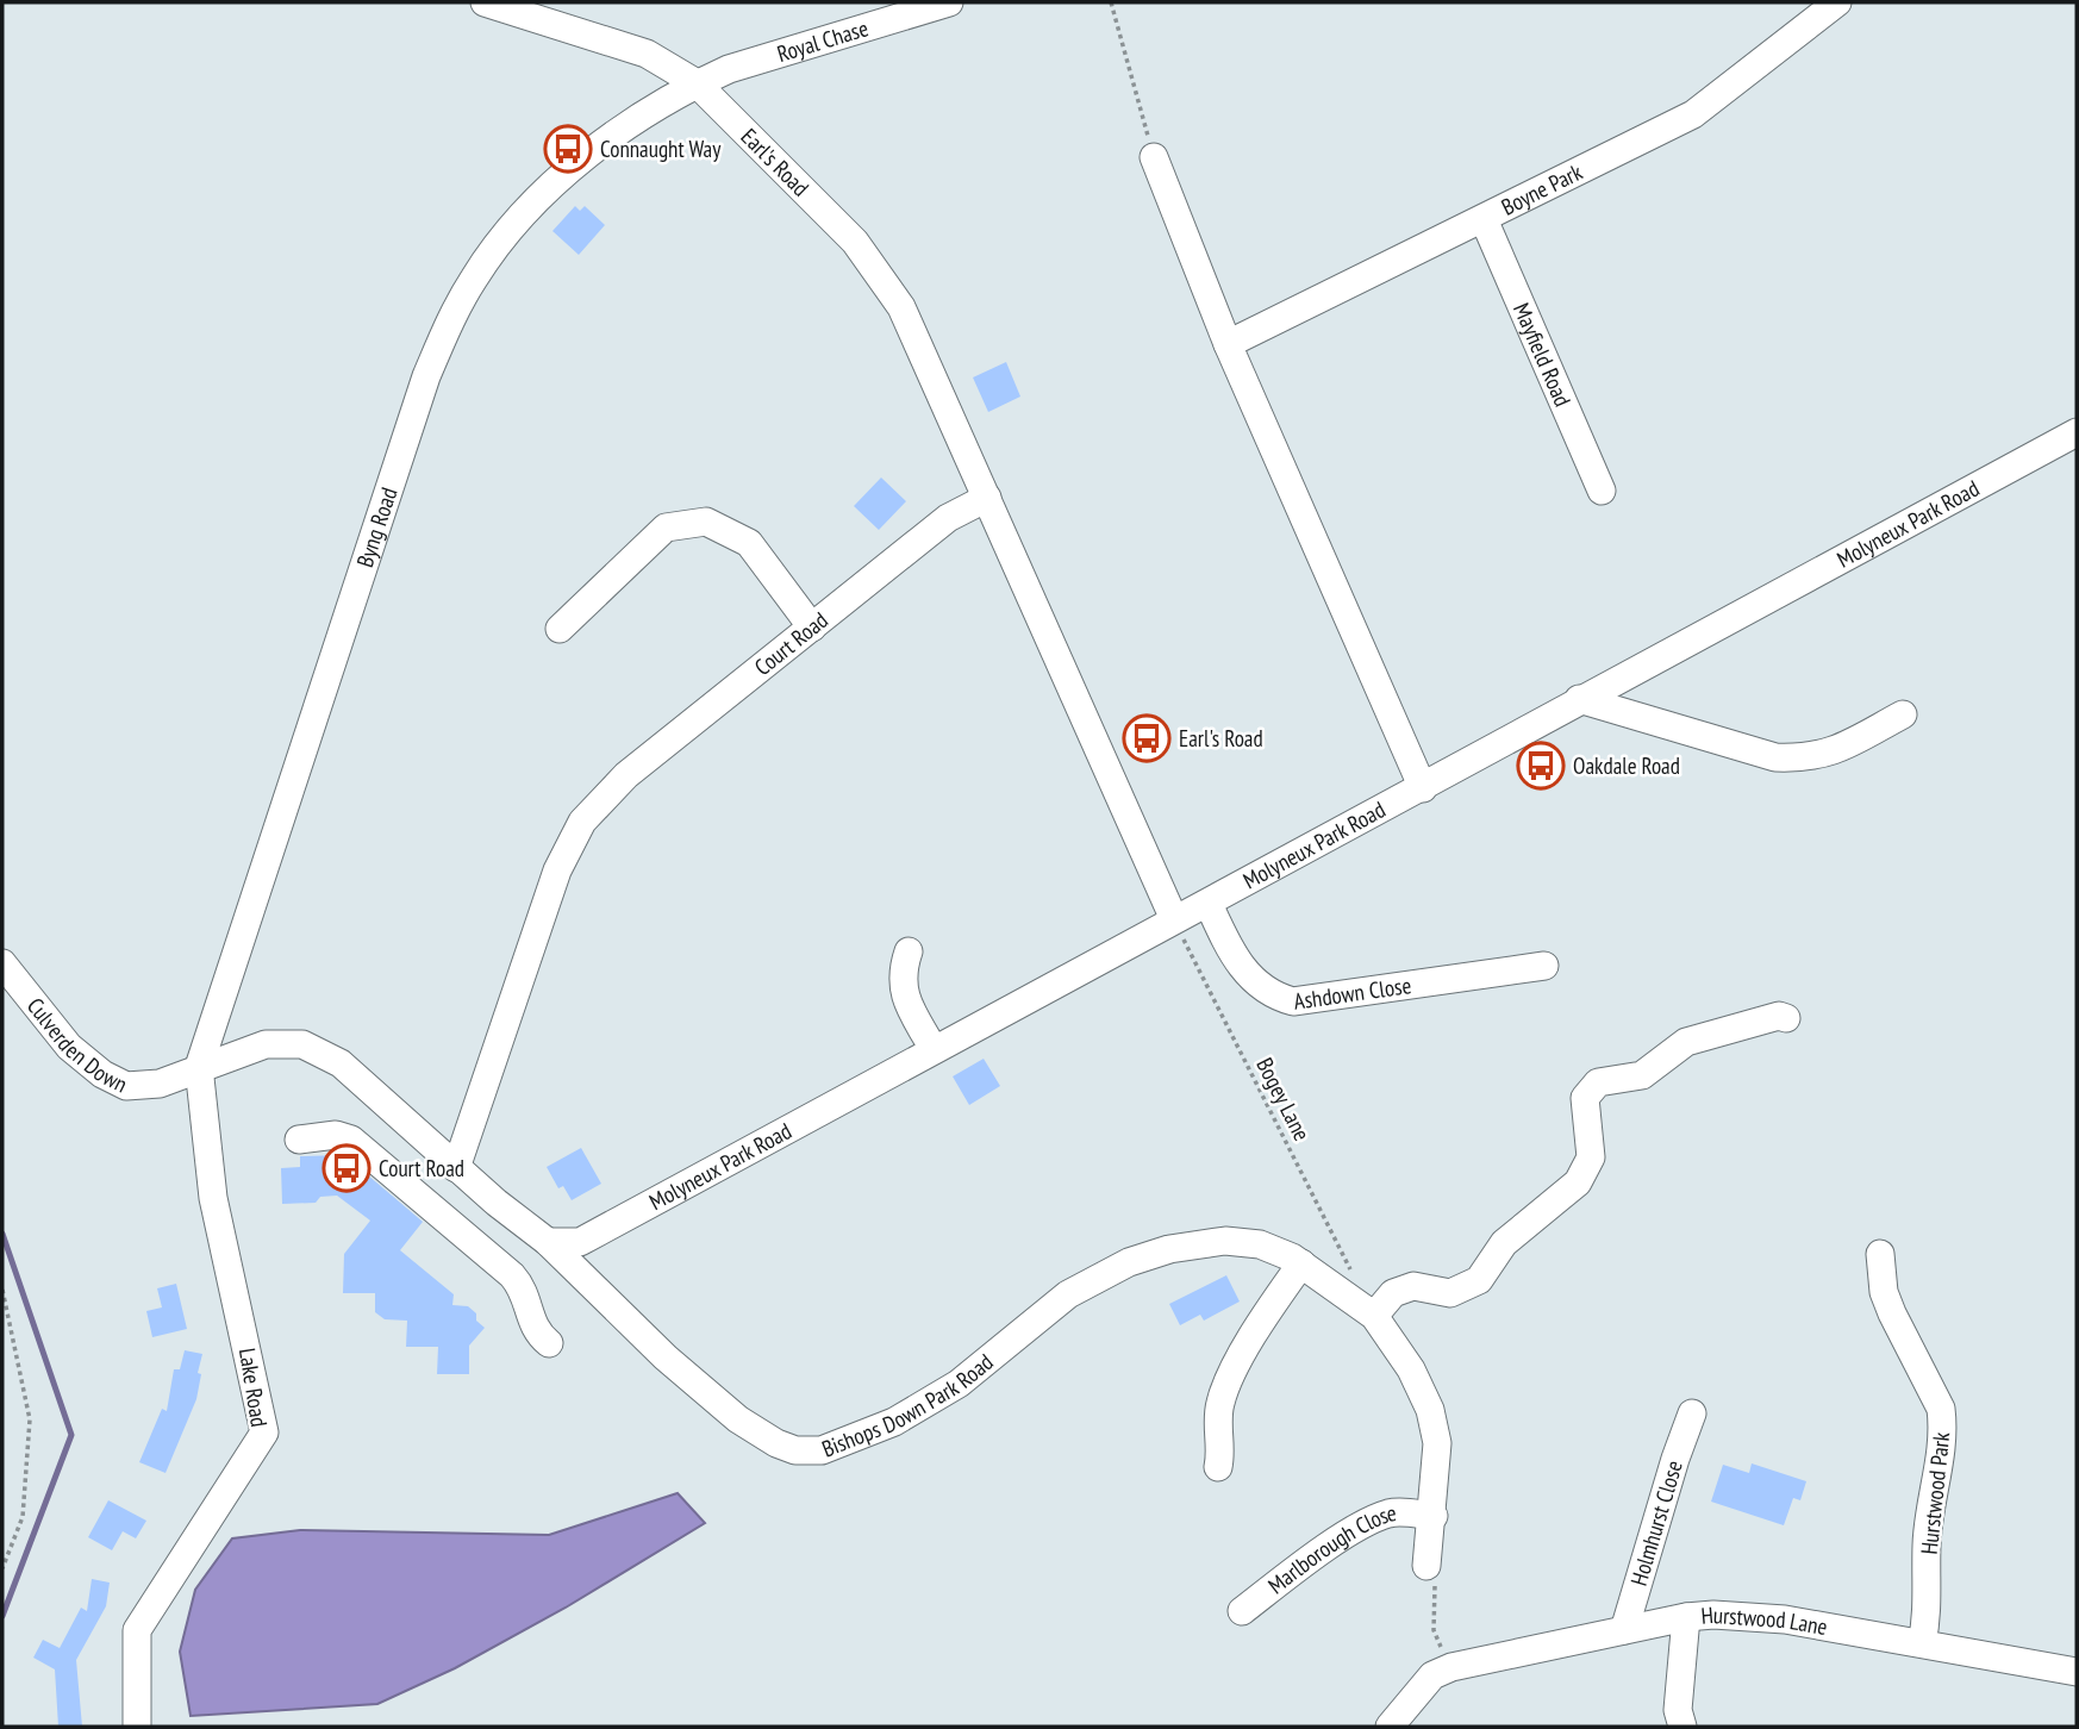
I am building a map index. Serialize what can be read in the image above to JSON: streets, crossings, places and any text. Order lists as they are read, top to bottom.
{
  "streets": {
    "street": [
      "Royal Chase",
      "Earl's Road",
      "Boyne Park",
      "Mayfield Road",
      "Molyneux Park Road",
      "Byng Road",
      "Court Road",
      "Ashdown Close",
      "Culverden Down",
      "Lake Road",
      "Bishops Down Park Road",
      "Hurstwood Park",
      "Holmhurst Close",
      "Marlborough Close",
      "Hurstwood Lane"
    ],
    "path": ["Bogey Lane"]
  },
  "crossings": [
    ["Royal Chase", "Earl's Road"],
    ["Royal Chase", "Byng Road"],
    ["Earl's Road", "Molyneux Park Road"],
    ["Earl's Road", "Byng Road"],
    ["Earl's Road", "Court Road"],
    ["Earl's Road", "Bogey Lane"],
    ["Boyne Park", "Mayfield Road"],
    ["Molyneux Park Road", "Ashdown Close"],
    ["Molyneux Park Road", "Bogey Lane"],
    ["Molyneux Park Road", "Bishops Down Park Road"],
    ["Byng Road", "Culverden Down"],
    ["Byng Road", "Lake Road"],
    ["Court Road", "Bishops Down Park Road"],
    ["Culverden Down", "Lake Road"],
    ["Culverden Down", "Bishops Down Park Road"],
    ["Bogey Lane", "Bishops Down Park Road"],
    ["Bishops Down Park Road", "Marlborough Close"],
    ["Hurstwood Park", "Hurstwood Lane"],
    ["Holmhurst Close", "Hurstwood Lane"]
  ],
  "places": {
    "bus stop": [
      "Connaught Way",
      "Earl's Road",
      "Oakdale Road",
      "Court Road"
    ]
  }
}
